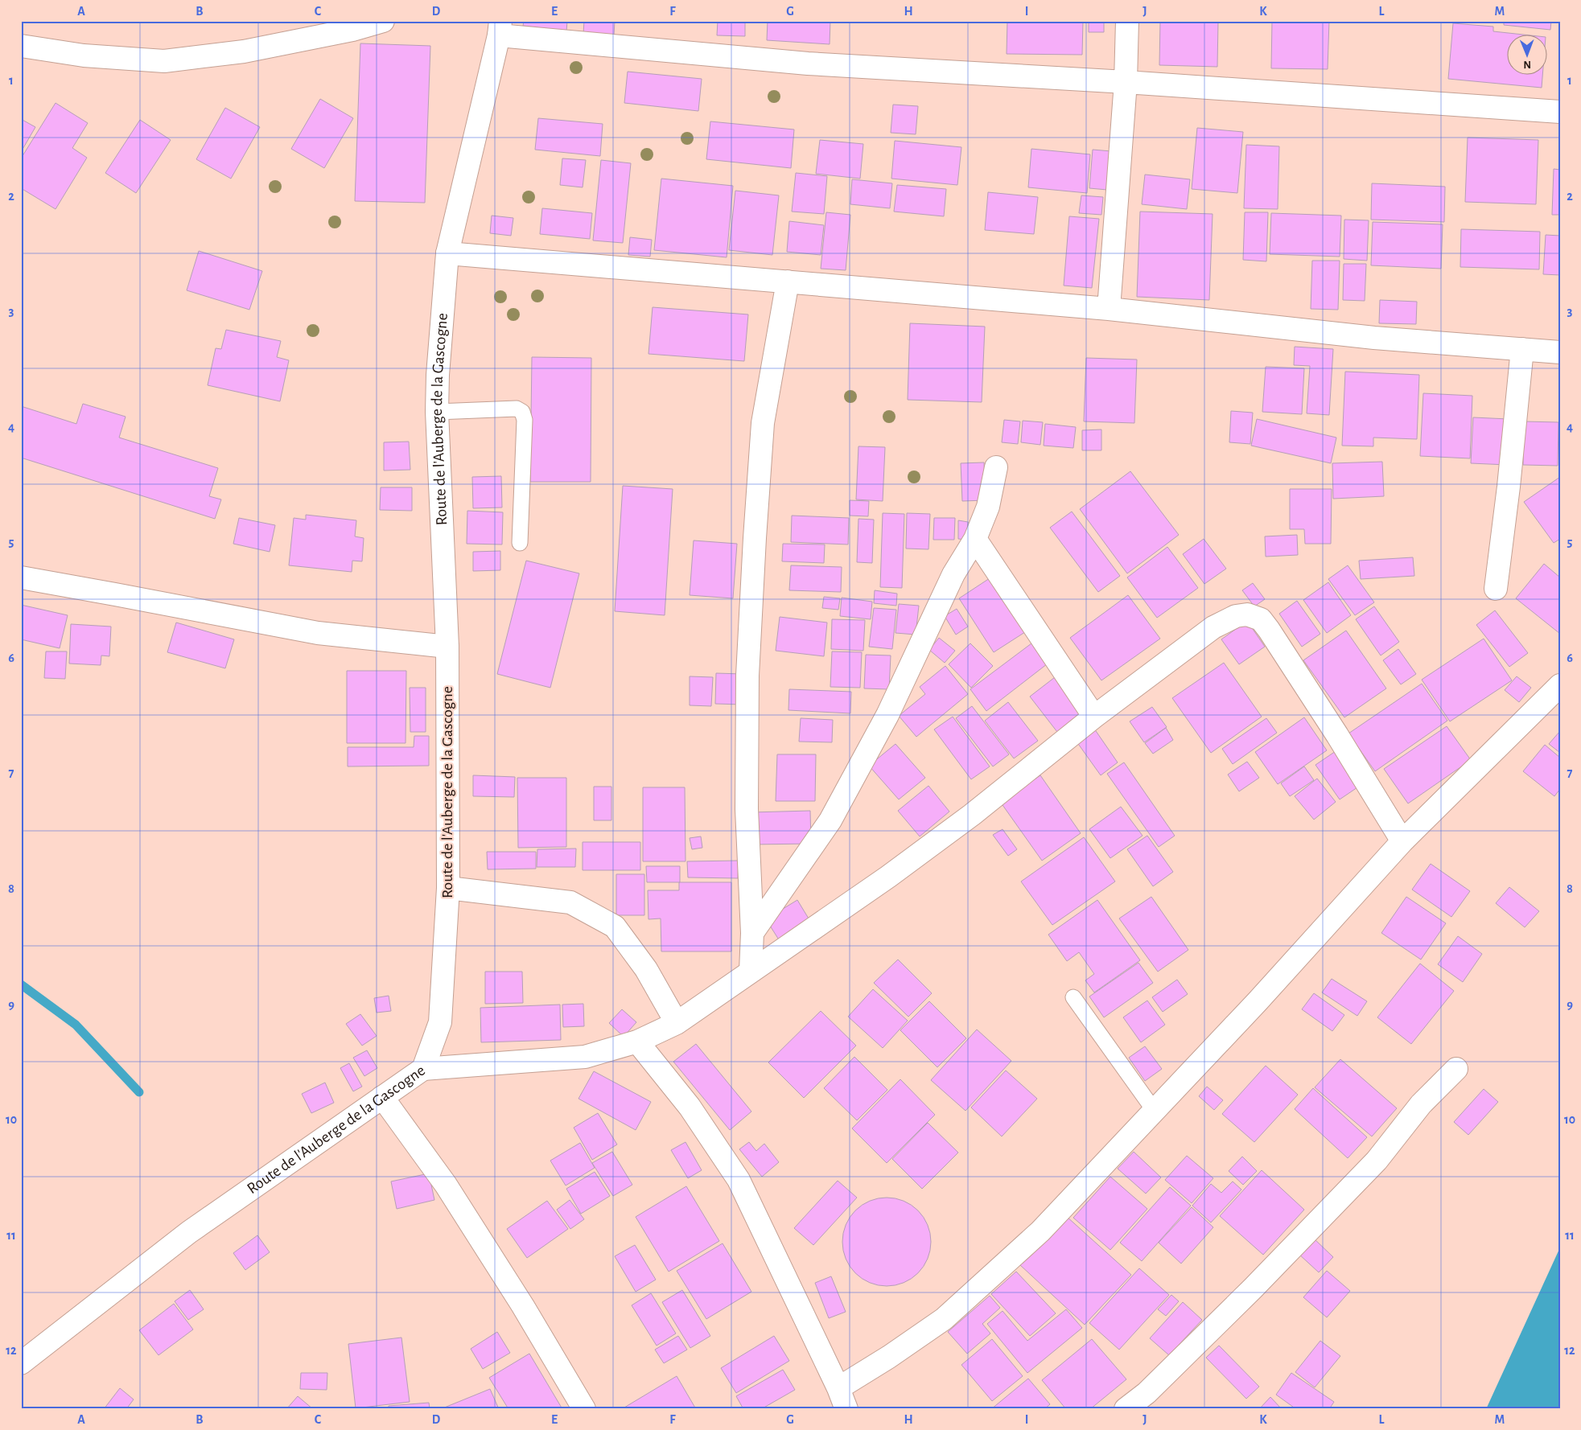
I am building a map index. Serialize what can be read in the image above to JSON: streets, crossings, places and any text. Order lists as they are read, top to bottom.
{
  "streets": {
    "street": ["Route de l'Auberge de la Gascogne"]
  },
  "north": "bottom",
  "grid": {
    "columns": [
      "A",
      "B",
      "C",
      "D",
      "E",
      "F",
      "G",
      "H",
      "I",
      "J",
      "K",
      "L",
      "M"
    ],
    "rows": [
      "1",
      "2",
      "3",
      "4",
      "5",
      "6",
      "7",
      "8",
      "9",
      "10",
      "11",
      "12"
    ]
  }
}
